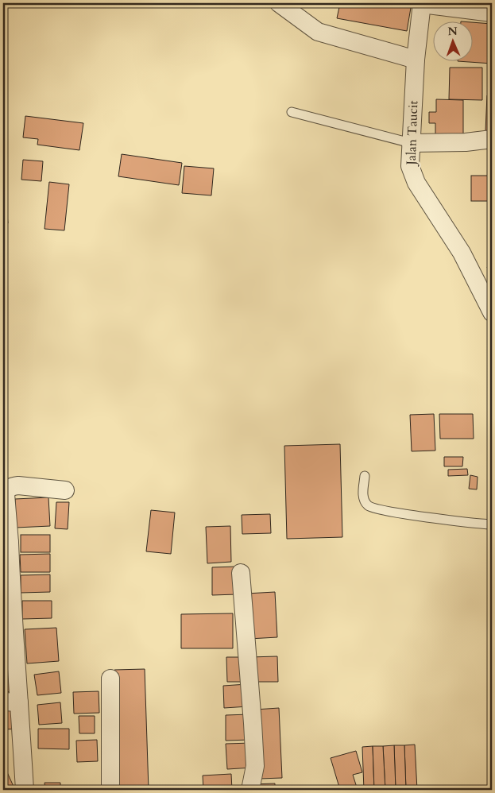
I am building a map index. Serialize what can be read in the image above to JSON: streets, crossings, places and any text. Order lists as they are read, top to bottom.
{
  "streets": {
    "street": ["Jalan Taucit"]
  },
  "north": "top"
}
